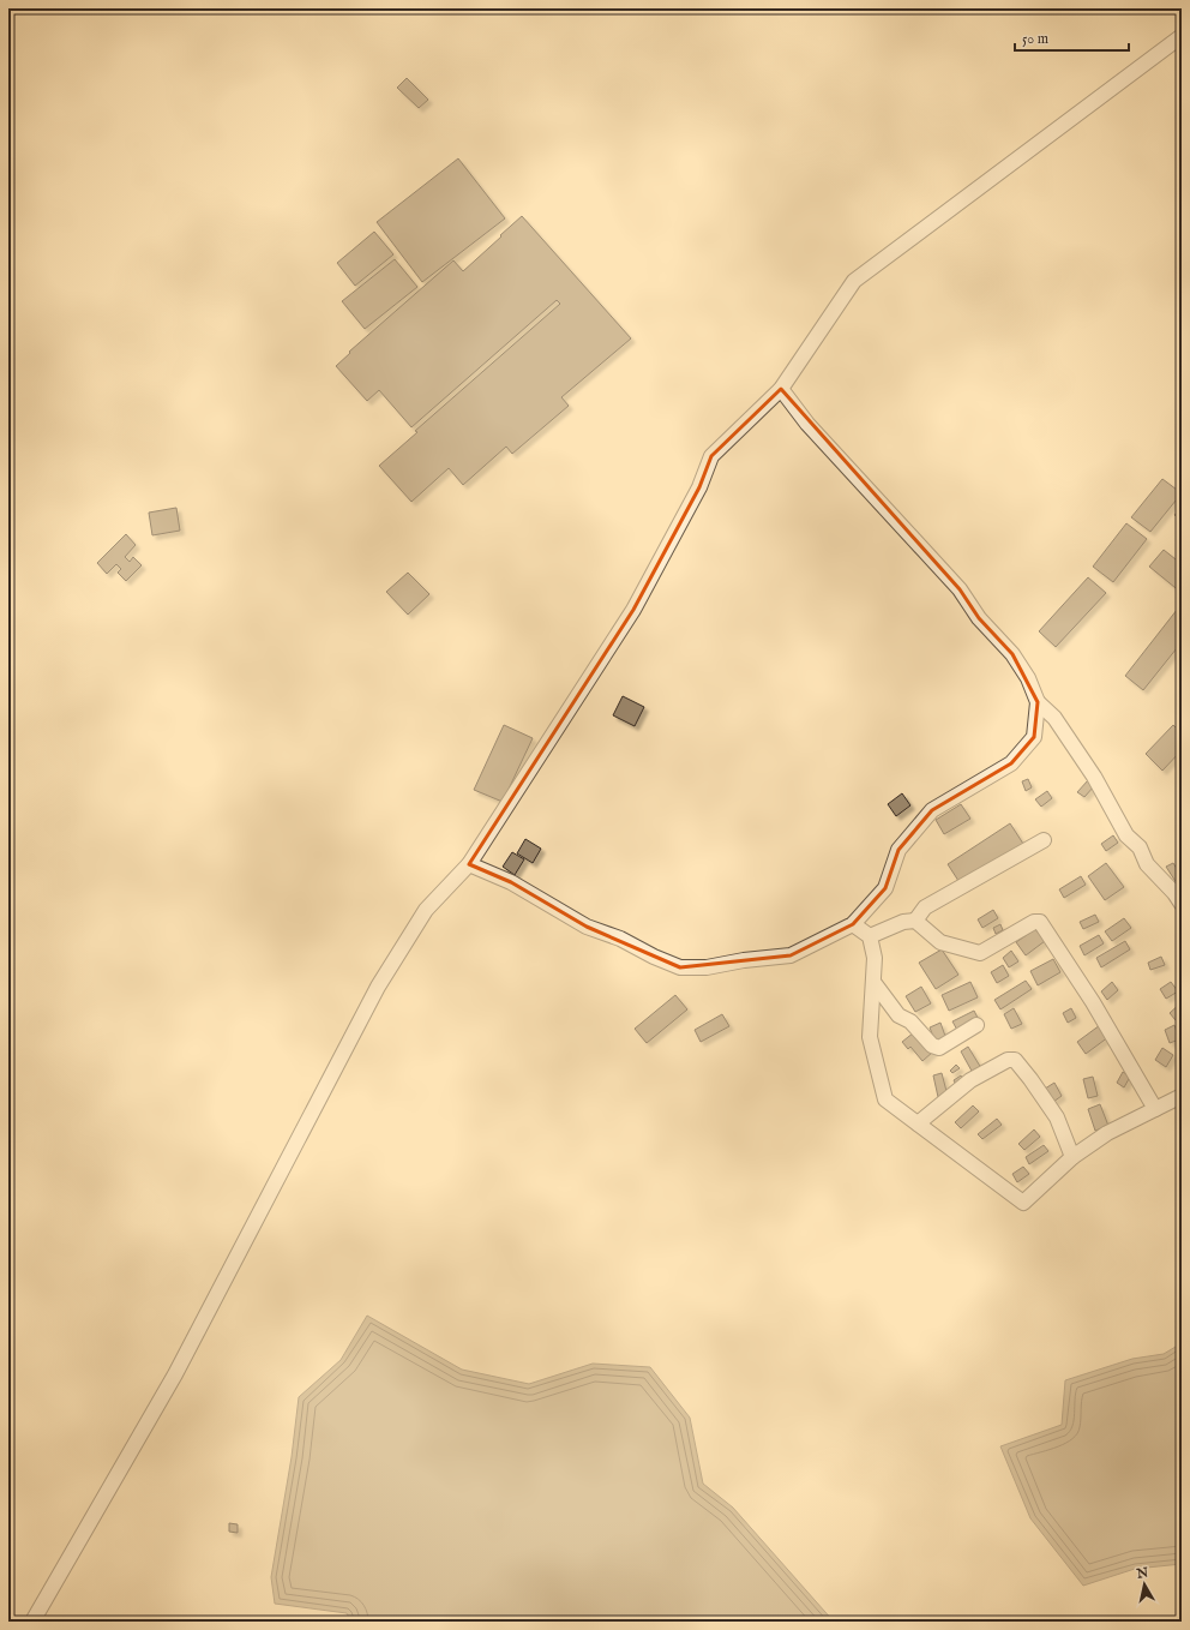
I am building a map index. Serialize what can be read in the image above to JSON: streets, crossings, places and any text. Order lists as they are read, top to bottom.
{
  "scale_bar": "50 m",
  "north": "top"
}
